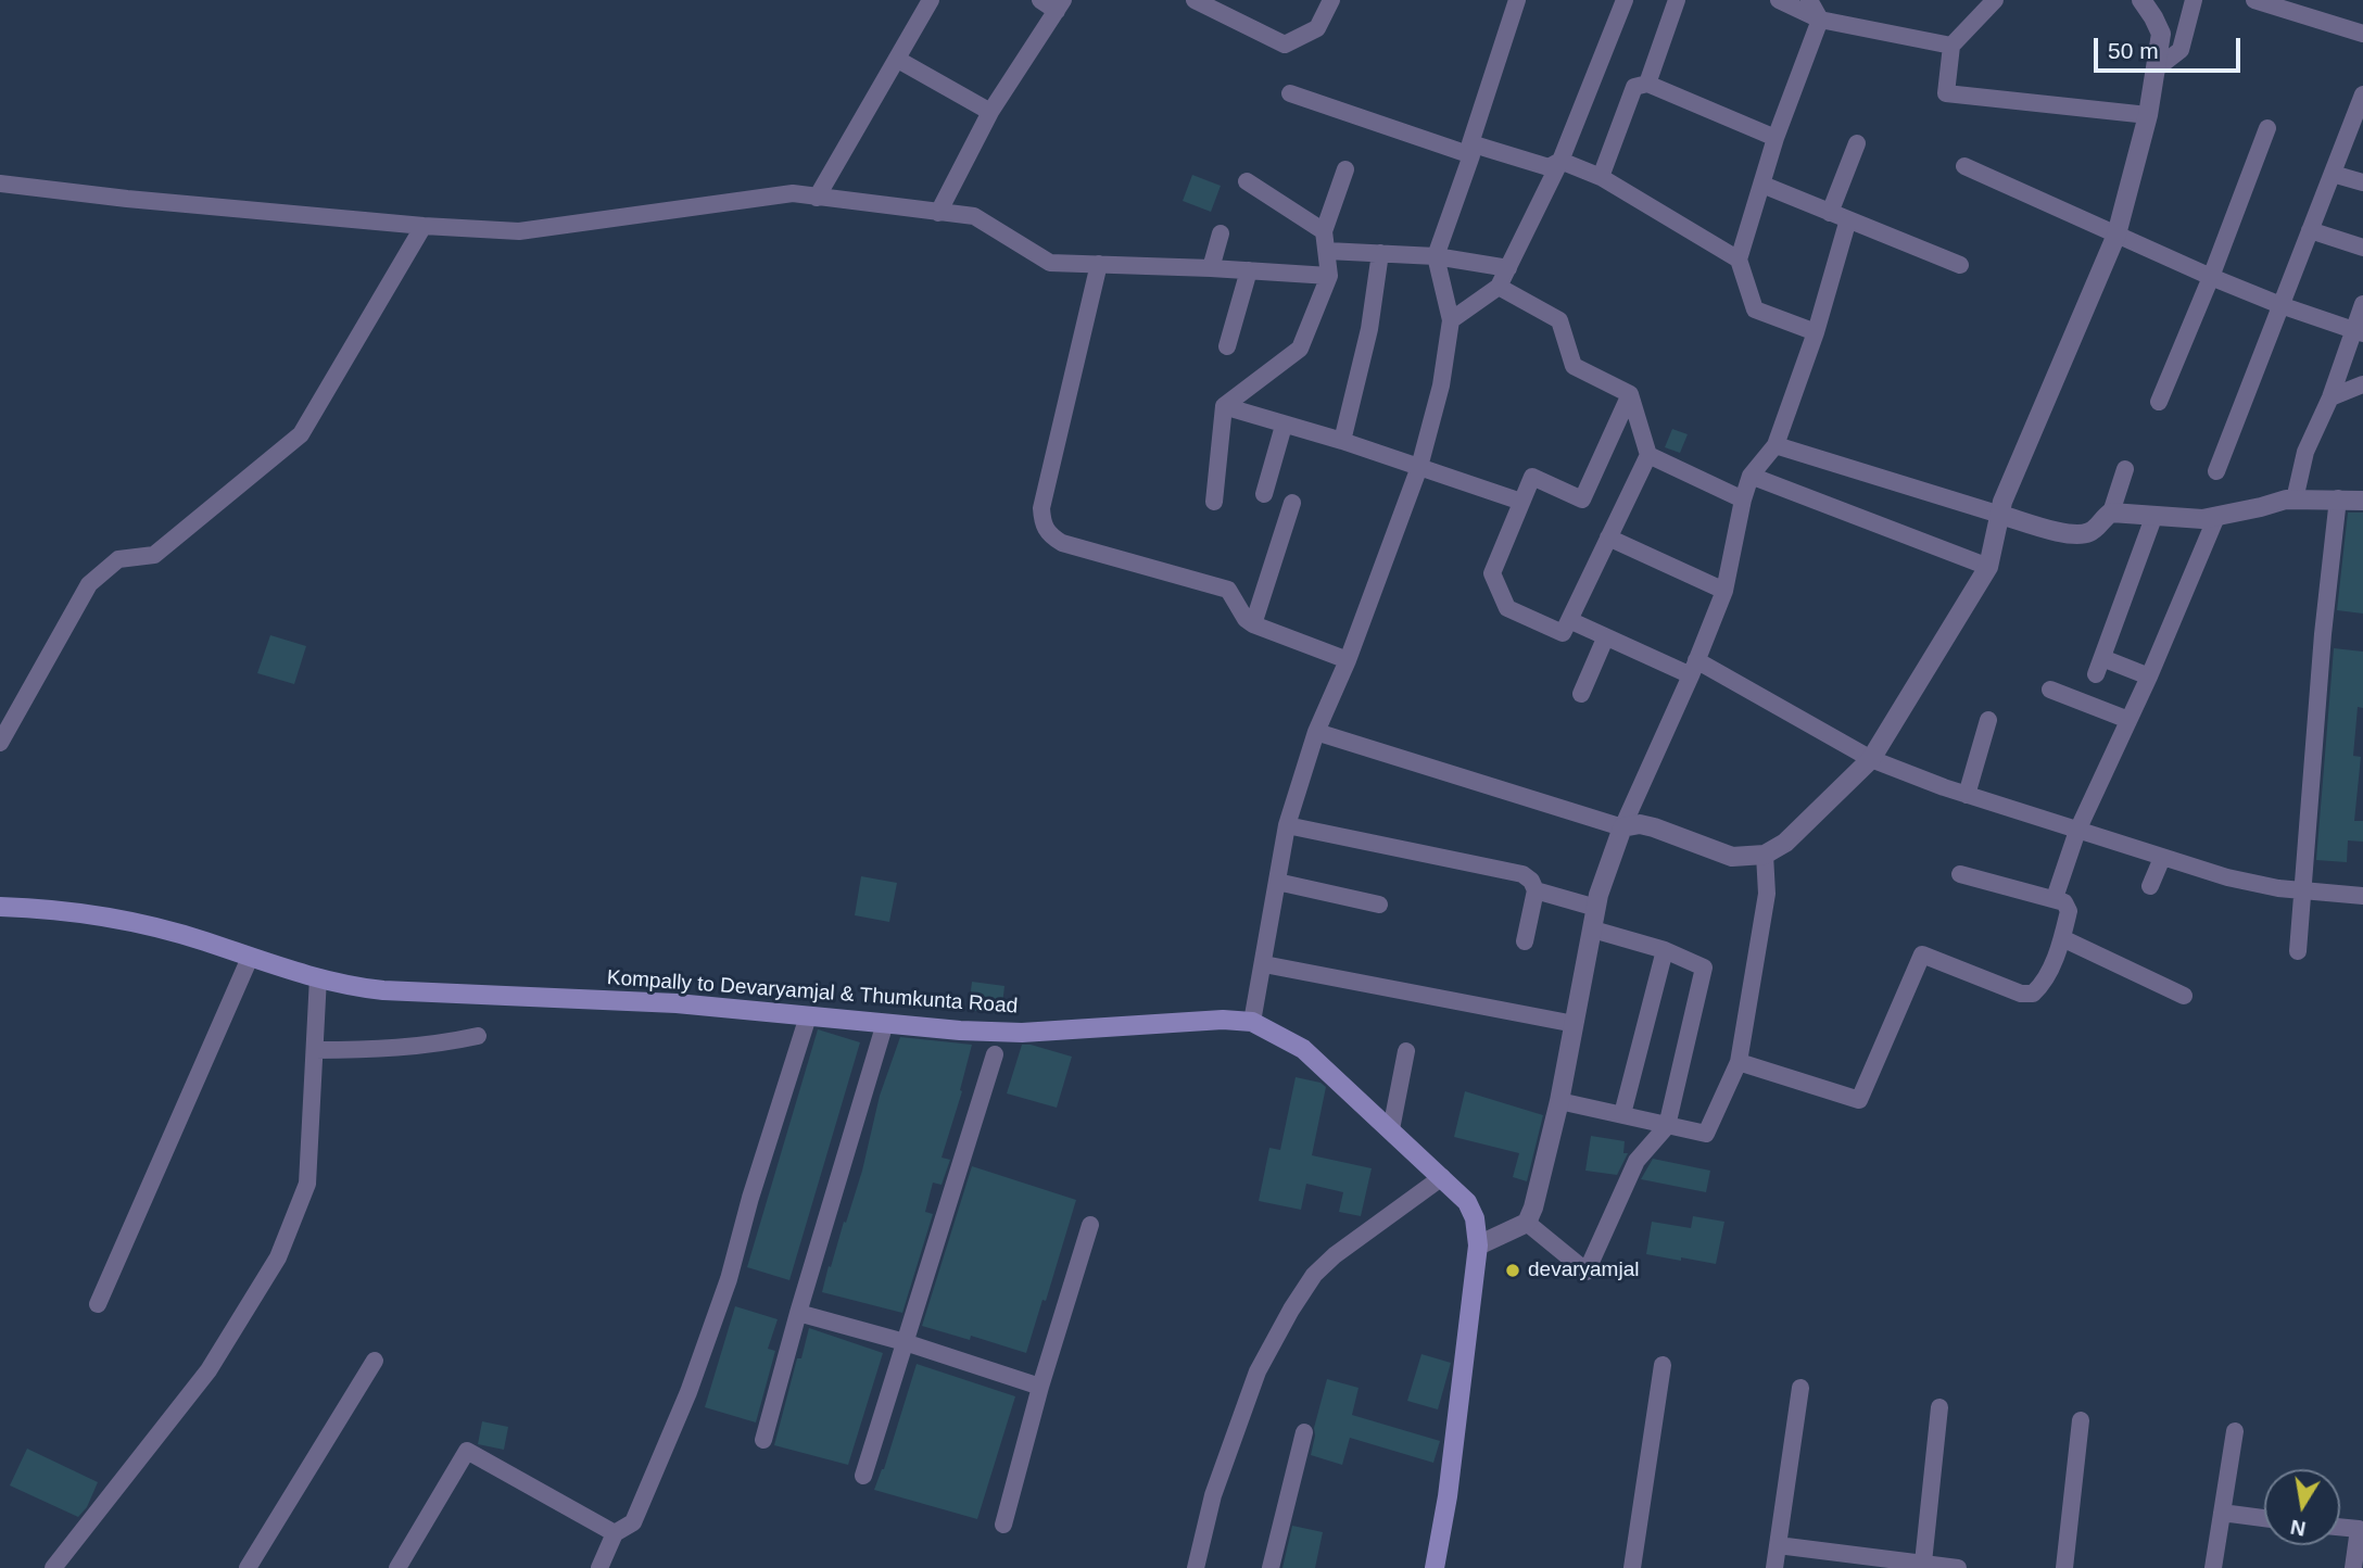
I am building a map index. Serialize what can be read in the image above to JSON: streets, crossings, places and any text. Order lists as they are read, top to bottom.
{
  "streets": {
    "main road": ["Kompally to Devaryamjal & Thumkunta Road"]
  },
  "places": ["devaryamjal"],
  "scale_bar": "50 m",
  "north": "bottom"
}
